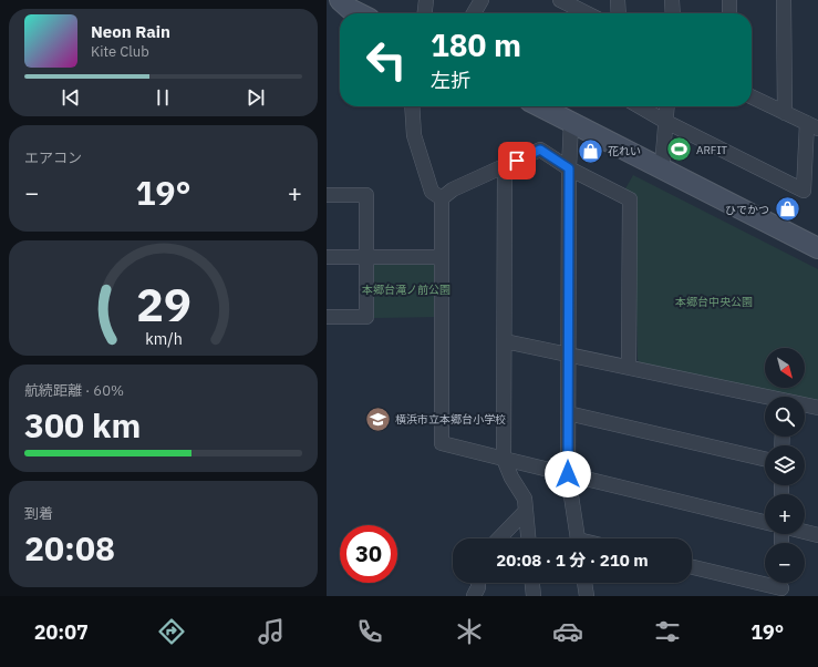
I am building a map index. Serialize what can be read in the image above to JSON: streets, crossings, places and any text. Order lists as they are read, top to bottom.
{
  "parks": ["本郷台滝ノ前公園", "本郷台中央公園"],
  "places": {
    "sports": ["ARFIT"],
    "shop": ["花れい", "ひでかつ"],
    "school or university": ["横浜市立本郷台小学校"]
  },
  "north": "bottom right",
  "page": {
    "turn": ["180 m", "左折"],
    "song": ["Neon Rain", "Kite Club"],
    "tile": [
      "エアコン",
      ["航続距離 · 60%", "300 km"],
      ["到着", "20:08"]
    ],
    "heat": ["−", "19°", "+"],
    "map_buttons": ["+", "−"],
    "limit": "30",
    "trip": "20:08 · 1 分 · 210 m",
    "tabs": ["20:07", "19°"],
    "gauge": ["29", "km/h"]
  }
}
